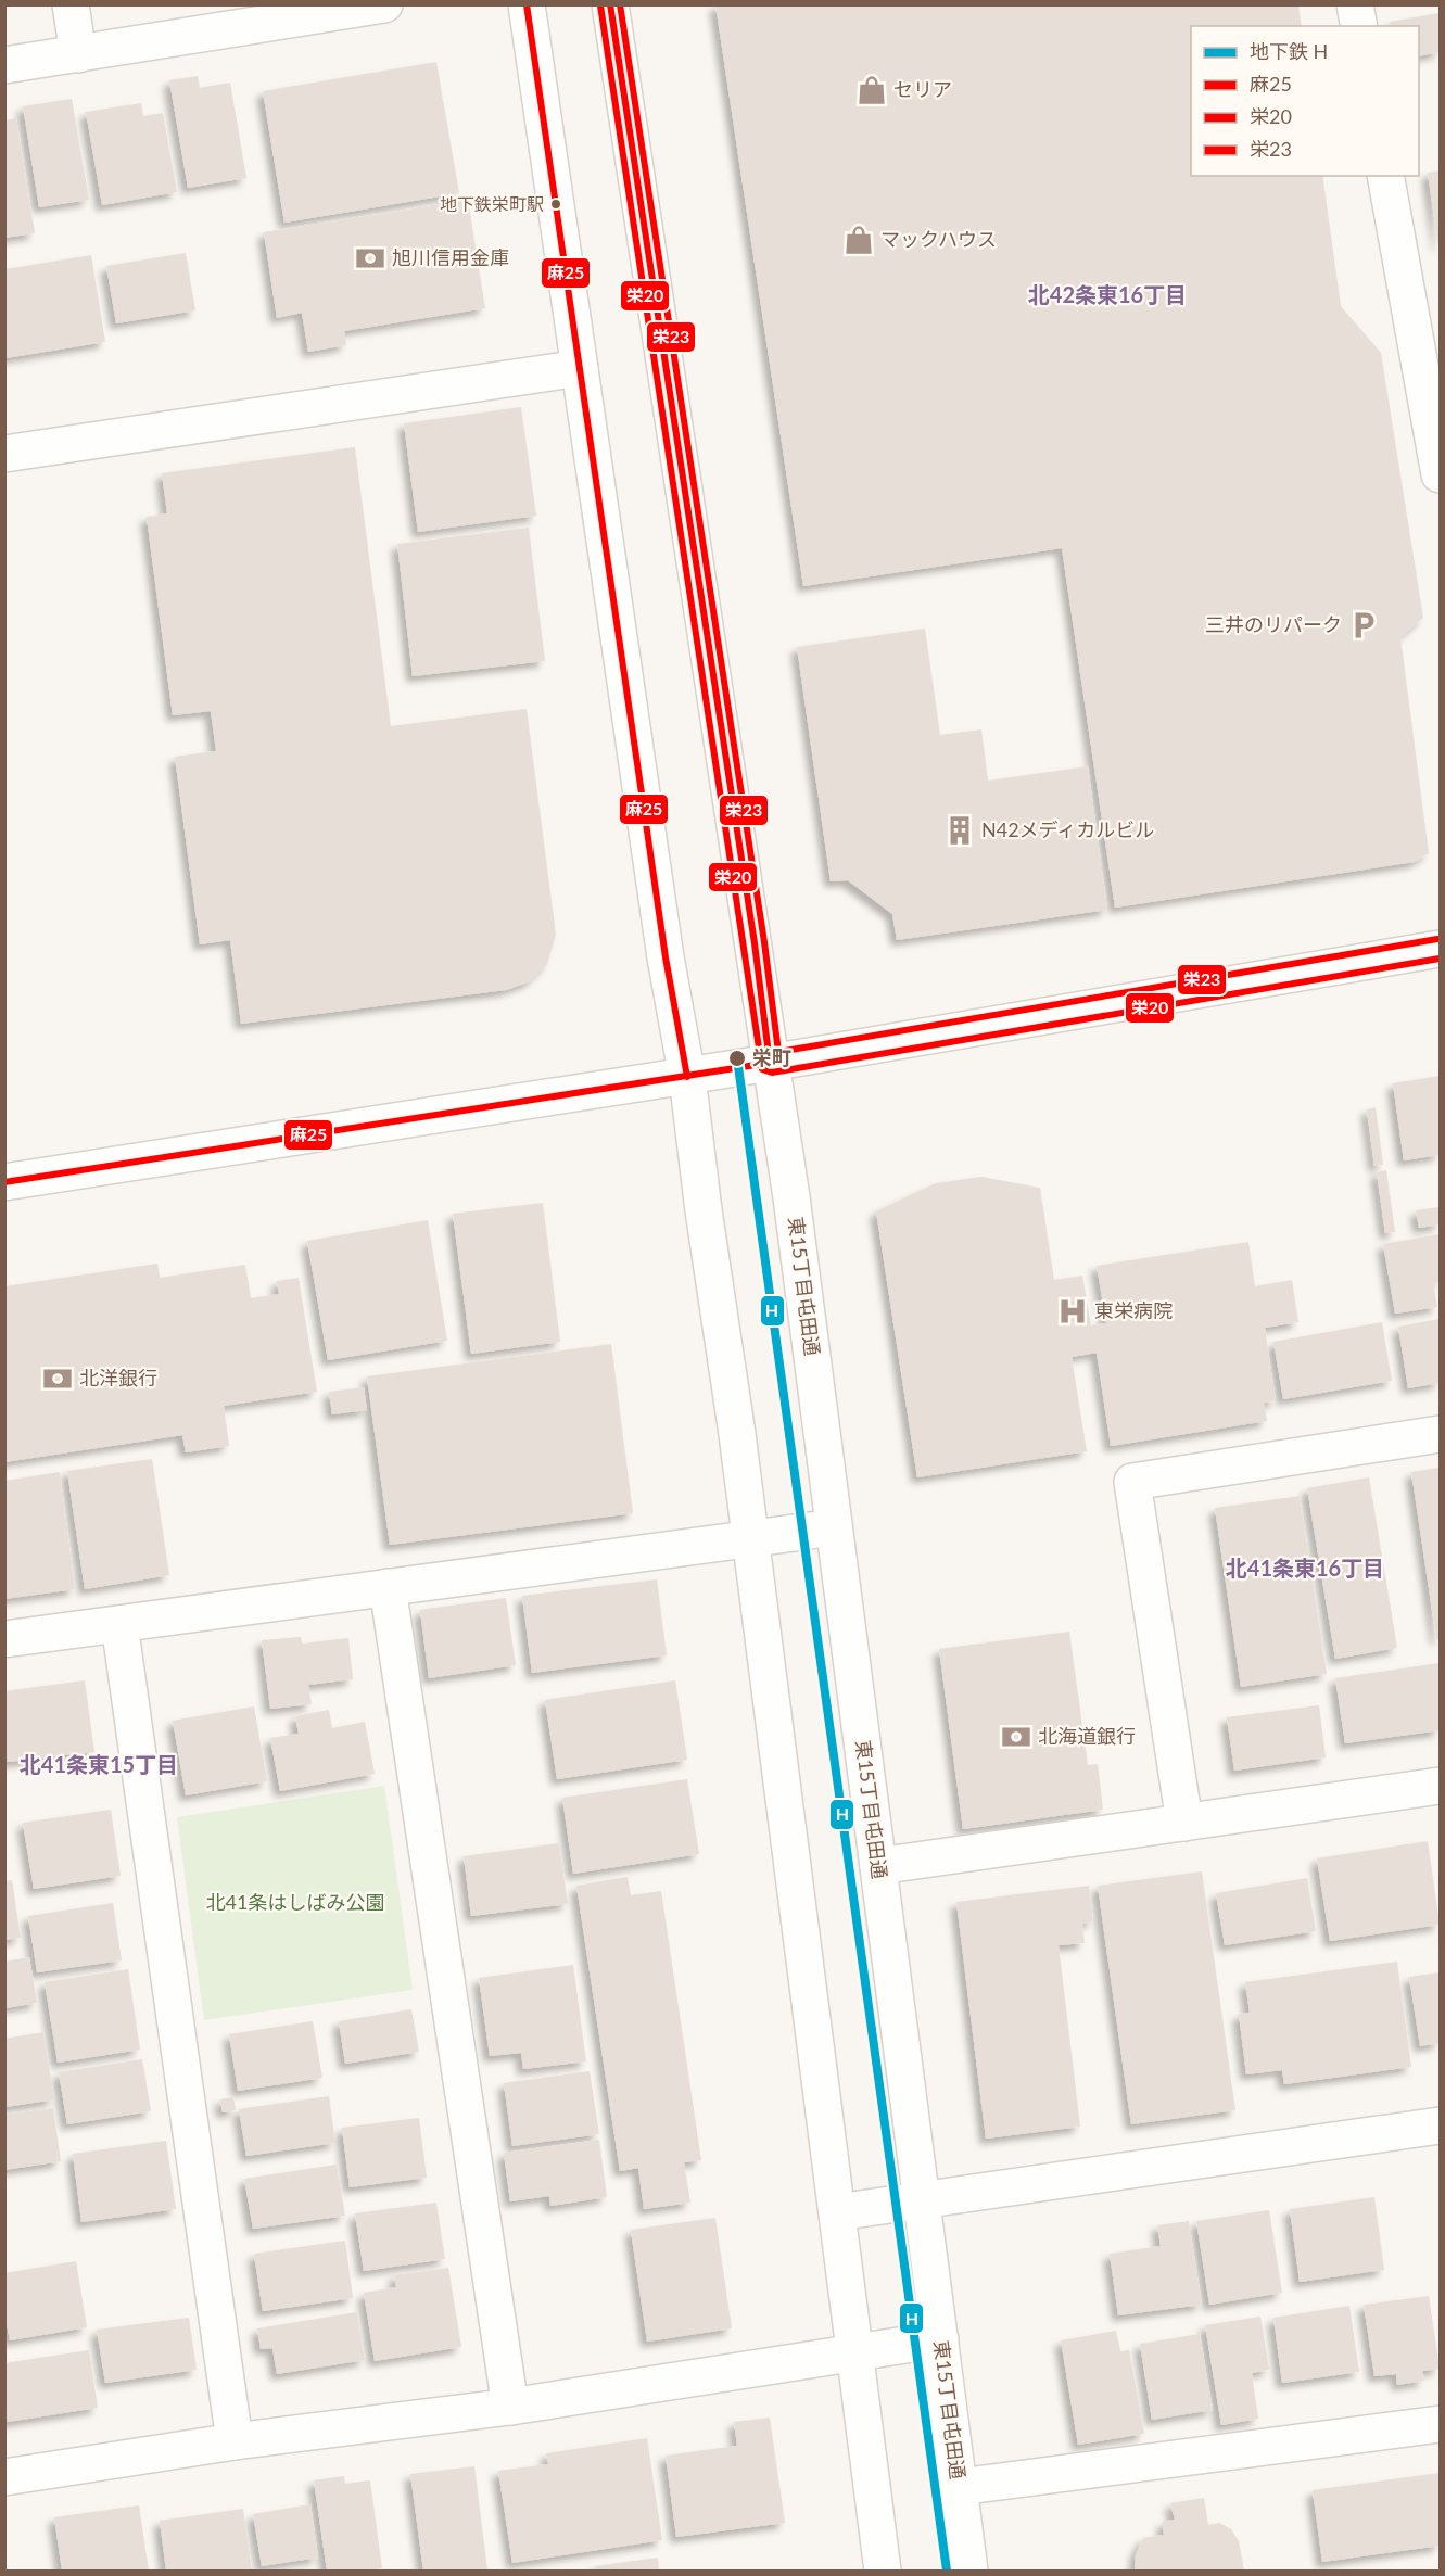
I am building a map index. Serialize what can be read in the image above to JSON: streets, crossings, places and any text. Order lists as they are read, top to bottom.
{
  "streets": {
    "street": ["東15丁目屯田通"]
  },
  "districts": ["北42条東16丁目", "北41条東16丁目", "北41条東15丁目"],
  "parks": ["北41条はしばみ公園"],
  "places": {
    "shop": ["セリア", "マックハウス"],
    "other": ["地下鉄栄町駅", "栄町"],
    "bank": ["旭川信用金庫", "北洋銀行", "北海道銀行"],
    "parking": ["三井のリパーク"],
    "building": ["N42メディカルビル"],
    "hospital": ["東栄病院"]
  },
  "lines": [
    "transit line 麻25",
    "transit line 栄23",
    "transit line 栄20",
    "metro line H"
  ],
  "legend": [
    "地下鉄 H",
    "麻25",
    "栄20",
    "栄23"
  ]
}
